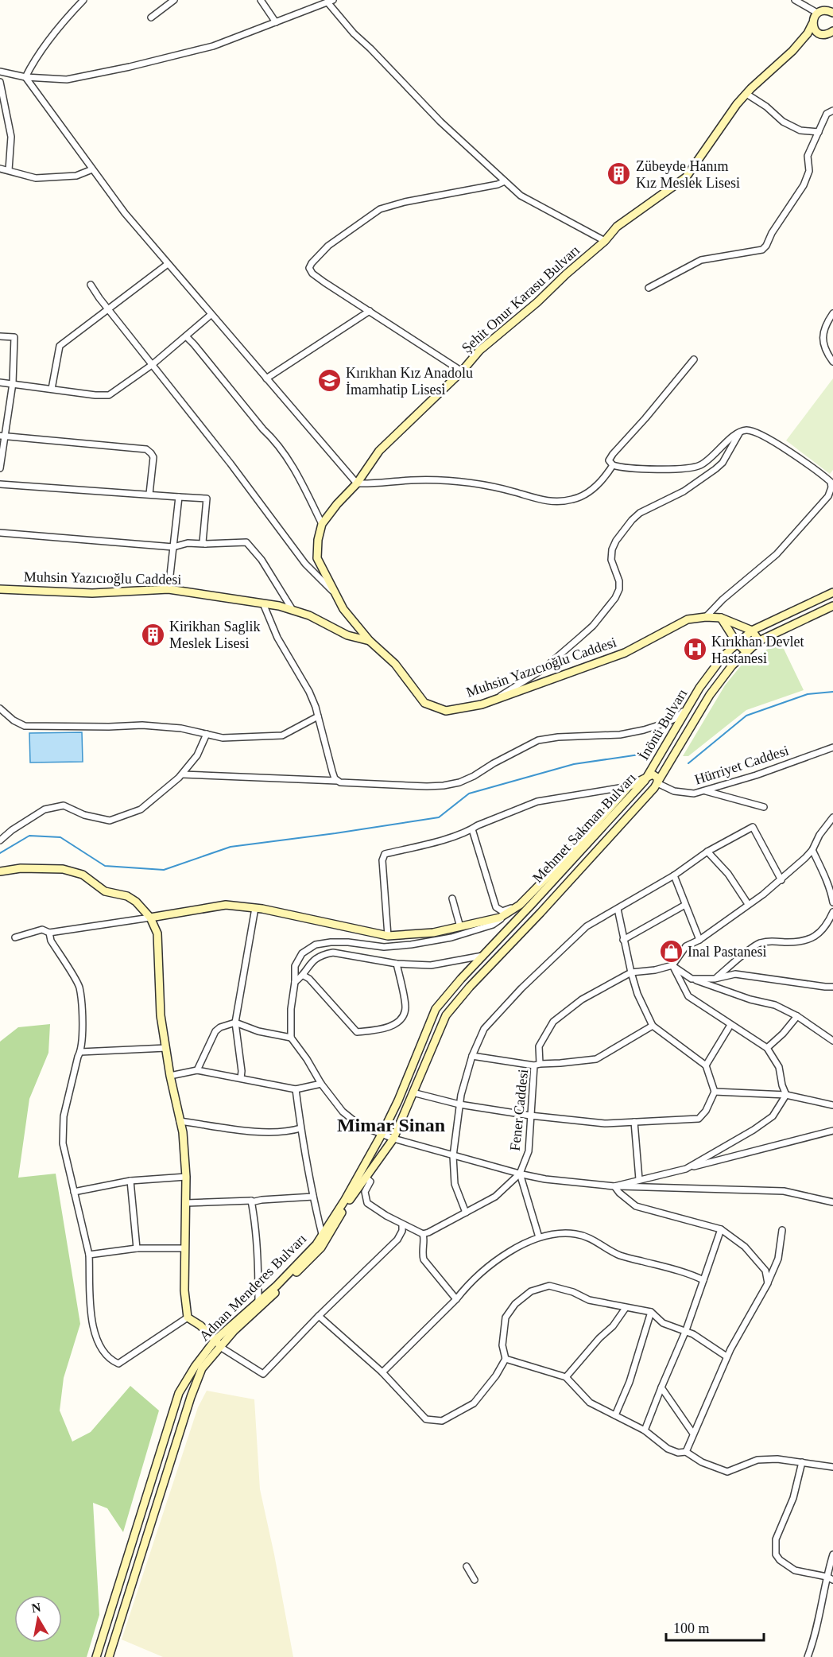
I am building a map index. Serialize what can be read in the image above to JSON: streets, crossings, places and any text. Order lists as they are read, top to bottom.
{
  "streets": {
    "street": [
      "Şehit Onur Karasu Bulvarı",
      "Muhsin Yazıcıoğlu Caddesi",
      "İnönü Bulvarı",
      "Hürriyet Caddesi",
      "Mehmet Sakman Bulvarı",
      "Fener Caddesi",
      "Adnan Menderes Bulvarı"
    ]
  },
  "crossings": [
    ["Şehit Onur Karasu Bulvarı", "Muhsin Yazıcıoğlu Caddesi"],
    ["Muhsin Yazıcıoğlu Caddesi", "İnönü Bulvarı"],
    ["İnönü Bulvarı", "Hürriyet Caddesi"],
    ["İnönü Bulvarı", "Mehmet Sakman Bulvarı"],
    ["Hürriyet Caddesi", "Mehmet Sakman Bulvarı"],
    ["Mehmet Sakman Bulvarı", "Fener Caddesi"],
    ["Mehmet Sakman Bulvarı", "Adnan Menderes Bulvarı"],
    ["Fener Caddesi", "Adnan Menderes Bulvarı"]
  ],
  "districts": ["Mimar Sinan"],
  "places": {
    "building": ["Zübeyde Hanım Kız Meslek Lisesi", "Kirikhan Saglik Meslek Lisesi"],
    "school or university": ["Kırıkhan Kız Anadolu İmamhatip Lisesi"],
    "hospital": ["Kırıkhan Devlet Hastanesi"],
    "shop": ["Inal Pastanesi"]
  },
  "scale_bar": "100 m",
  "north": "top"
}
